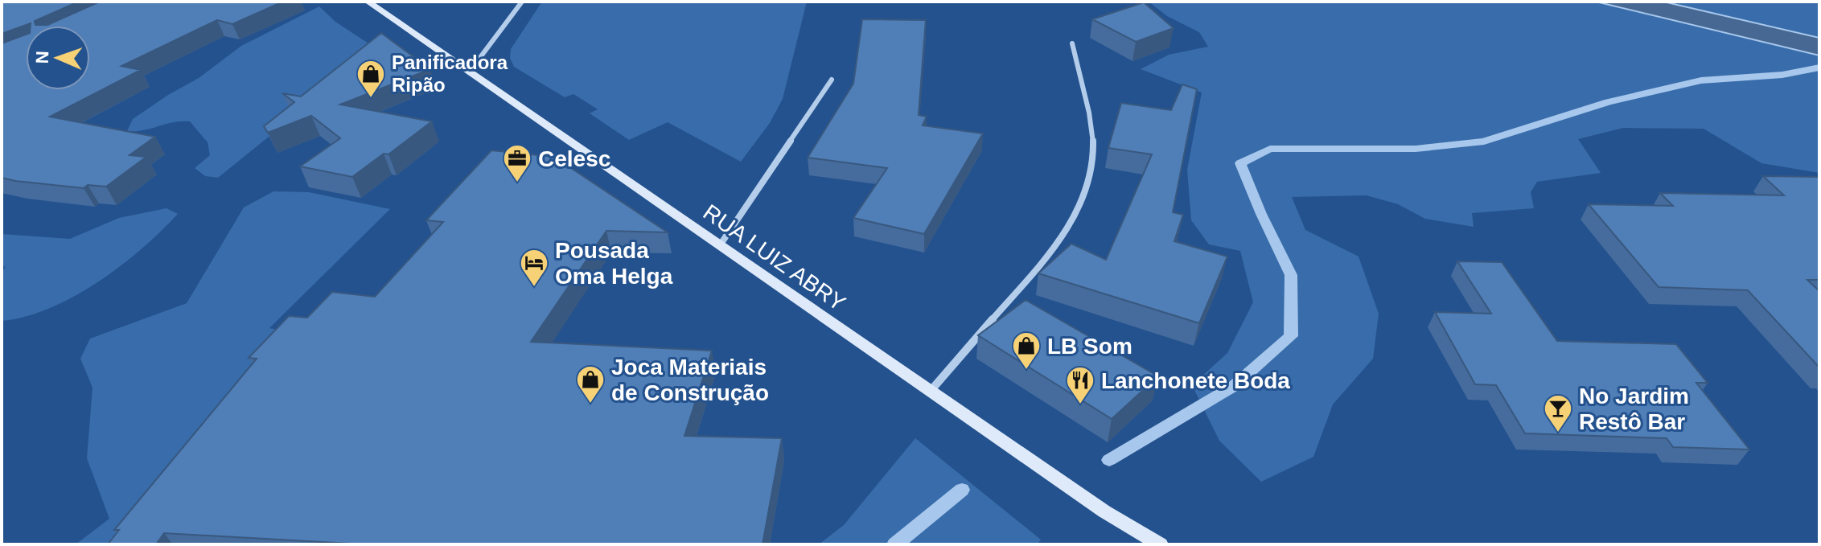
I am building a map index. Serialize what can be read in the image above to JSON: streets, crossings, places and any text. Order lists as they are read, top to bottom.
{
  "streets": {
    "main road": ["RUA LUIZ ABRY"]
  },
  "places": {
    "shop": ["Panificadora Ripão", "LB Som", "Joca Materiais de Construção"],
    "office": ["Celesc"],
    "hotel": ["Pousada Oma Helga"],
    "restaurant": ["Lanchonete Boda"],
    "bar": ["No Jardim Restô Bar"]
  },
  "north": "left"
}
